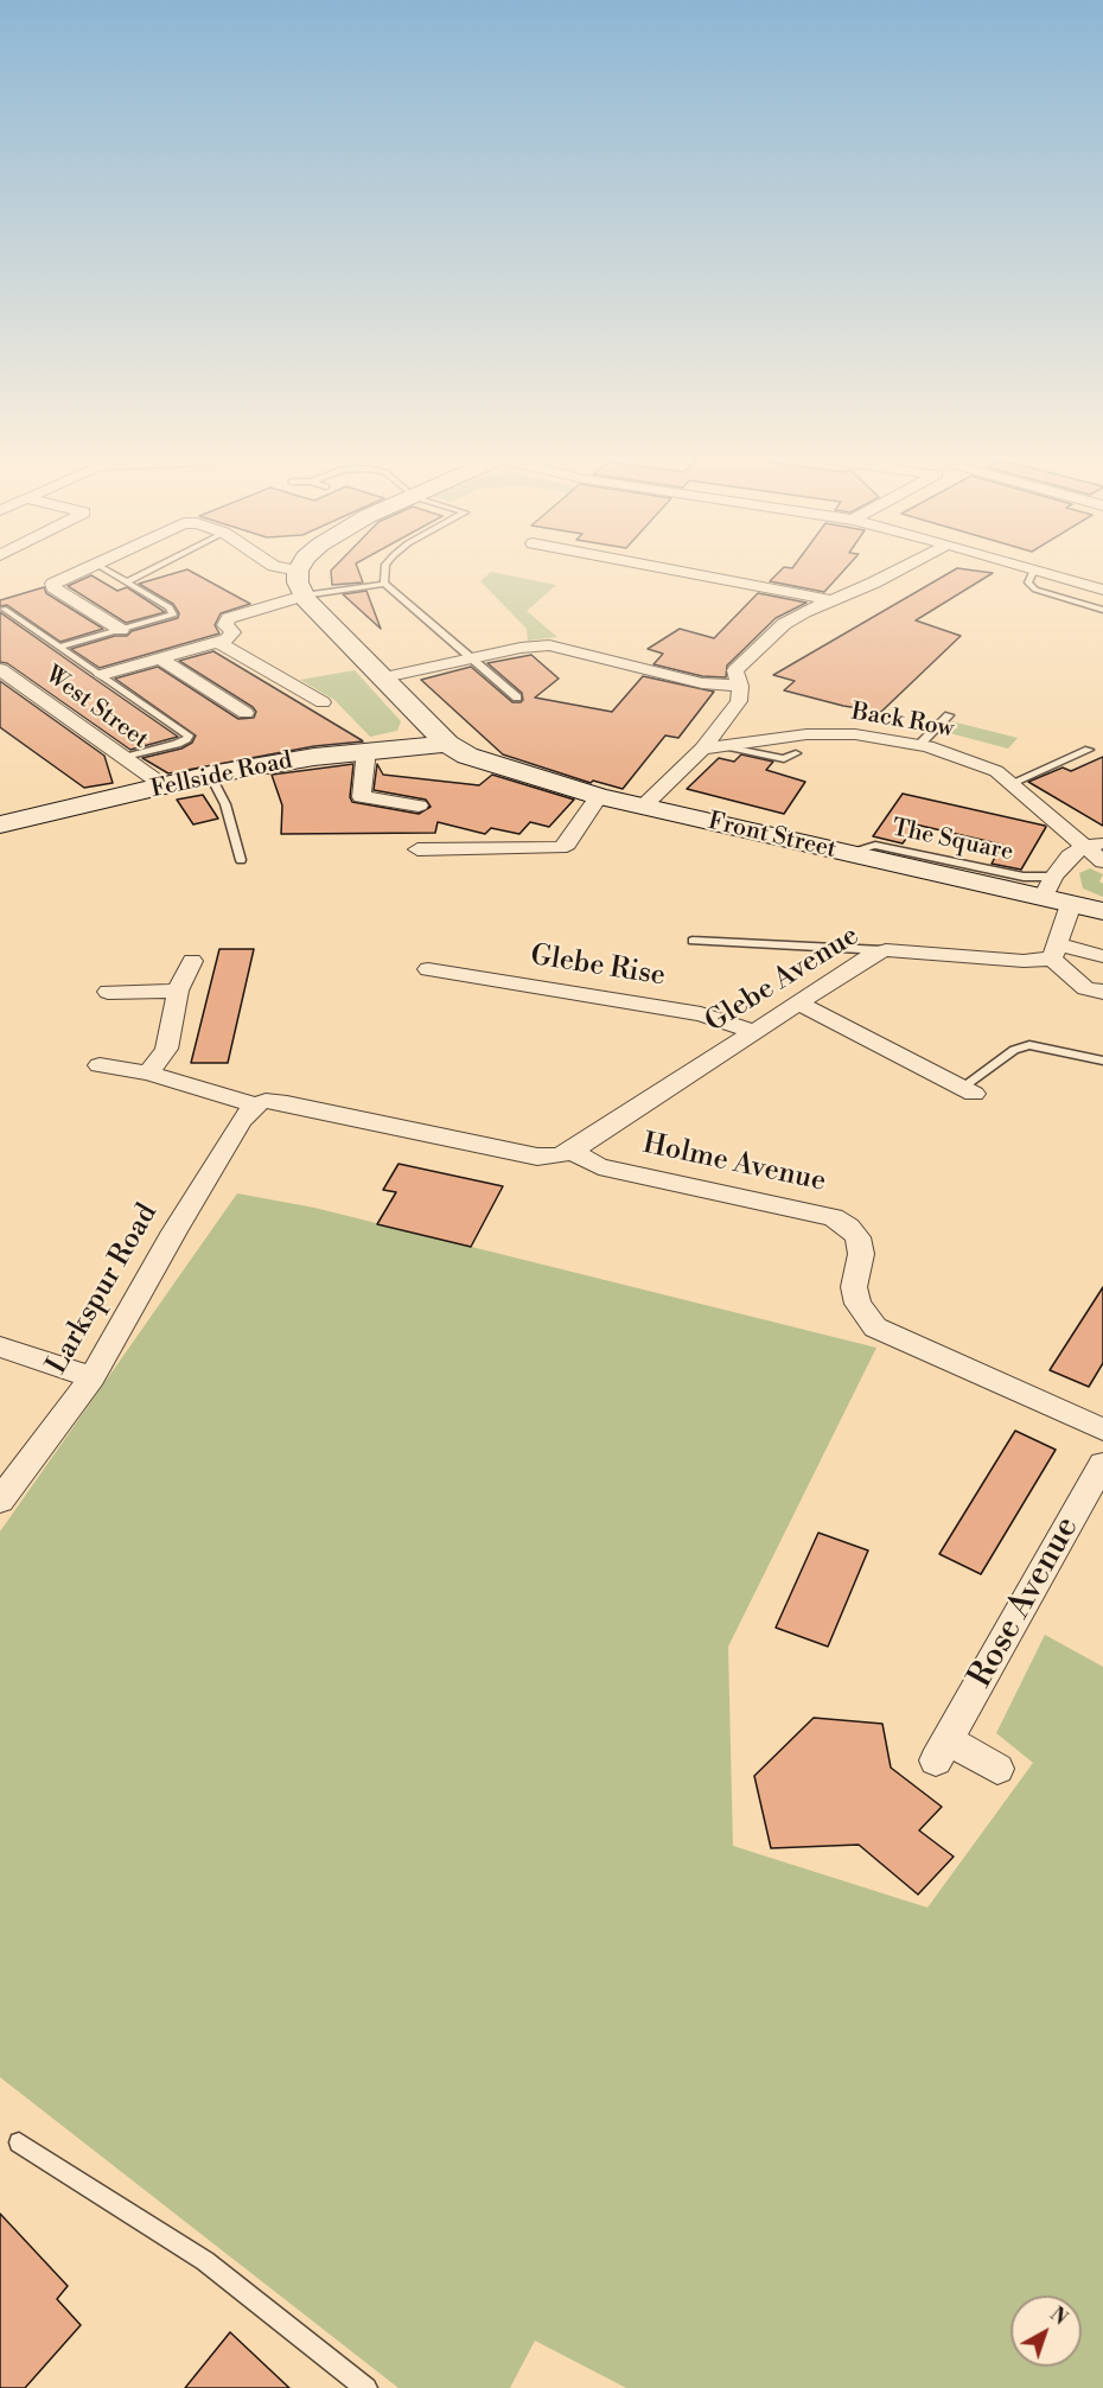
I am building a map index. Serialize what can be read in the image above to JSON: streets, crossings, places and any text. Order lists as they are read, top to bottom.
{
  "streets": {
    "main road": ["Fellside Road", "Front Street"],
    "street": [
      "West Street",
      "Back Row",
      "Glebe Rise",
      "Glebe Avenue",
      "Holme Avenue",
      "Larkspur Road",
      "Rose Avenue"
    ]
  },
  "crossings": [
    ["West Street", "Fellside Road"],
    ["Fellside Road", "Front Street"],
    ["Glebe Rise", "Glebe Avenue"],
    ["Glebe Avenue", "Holme Avenue"]
  ],
  "north": "top right"
}
